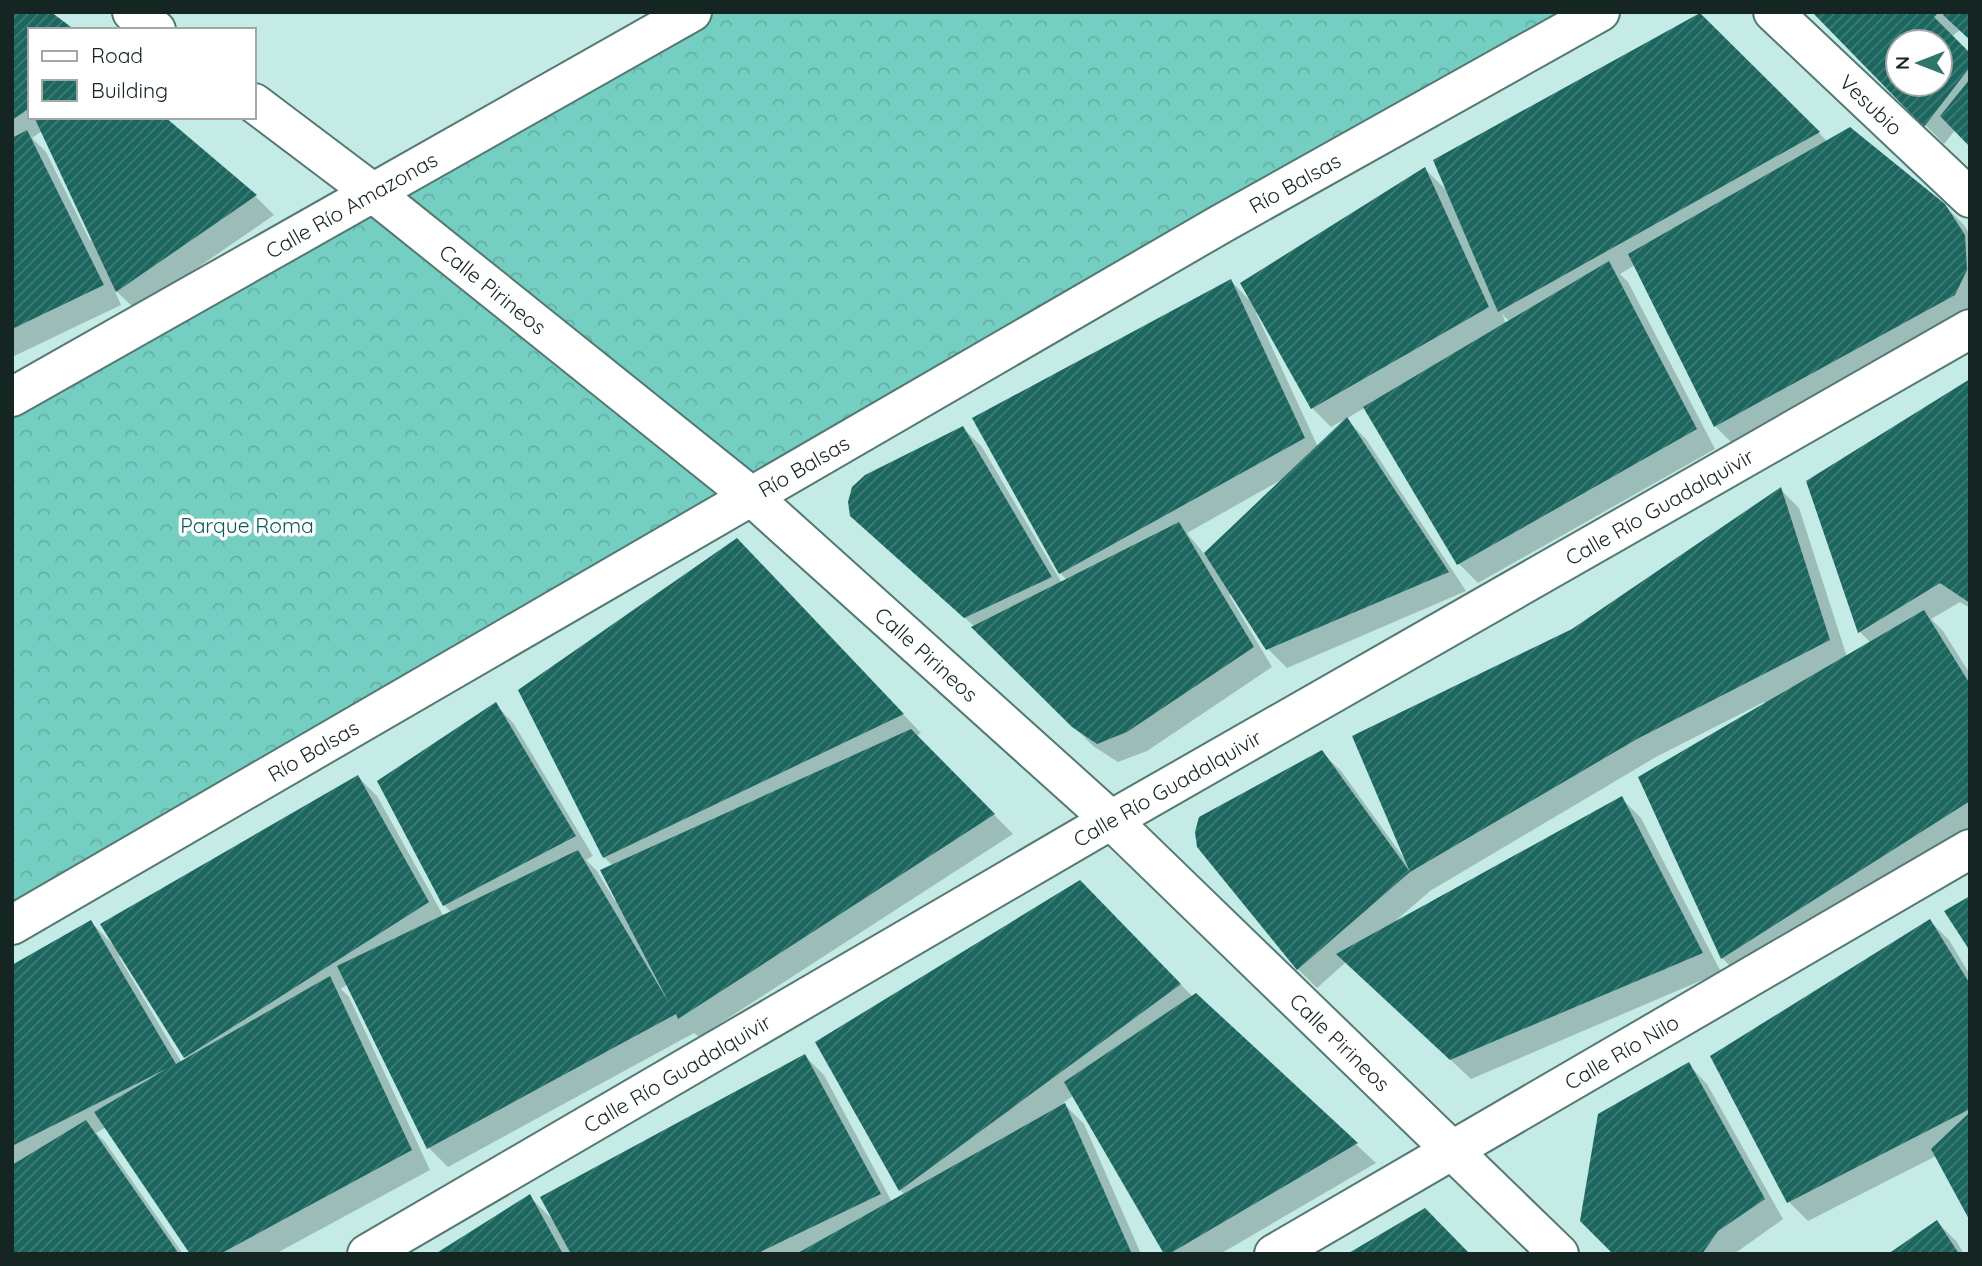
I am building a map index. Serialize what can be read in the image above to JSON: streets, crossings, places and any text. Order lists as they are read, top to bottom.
{
  "streets": {
    "street": [
      "Vesubio",
      "Río Balsas",
      "Calle Río Amazonas",
      "Calle Pirineos",
      "Calle Río Guadalquivir",
      "Calle Río Nilo"
    ]
  },
  "crossings": [
    ["Río Balsas", "Calle Pirineos"],
    ["Calle Río Amazonas", "Calle Pirineos"],
    ["Calle Pirineos", "Calle Río Guadalquivir"],
    ["Calle Pirineos", "Calle Río Nilo"]
  ],
  "parks": ["Parque Roma"],
  "legend": ["Road", "Building"],
  "north": "left"
}
